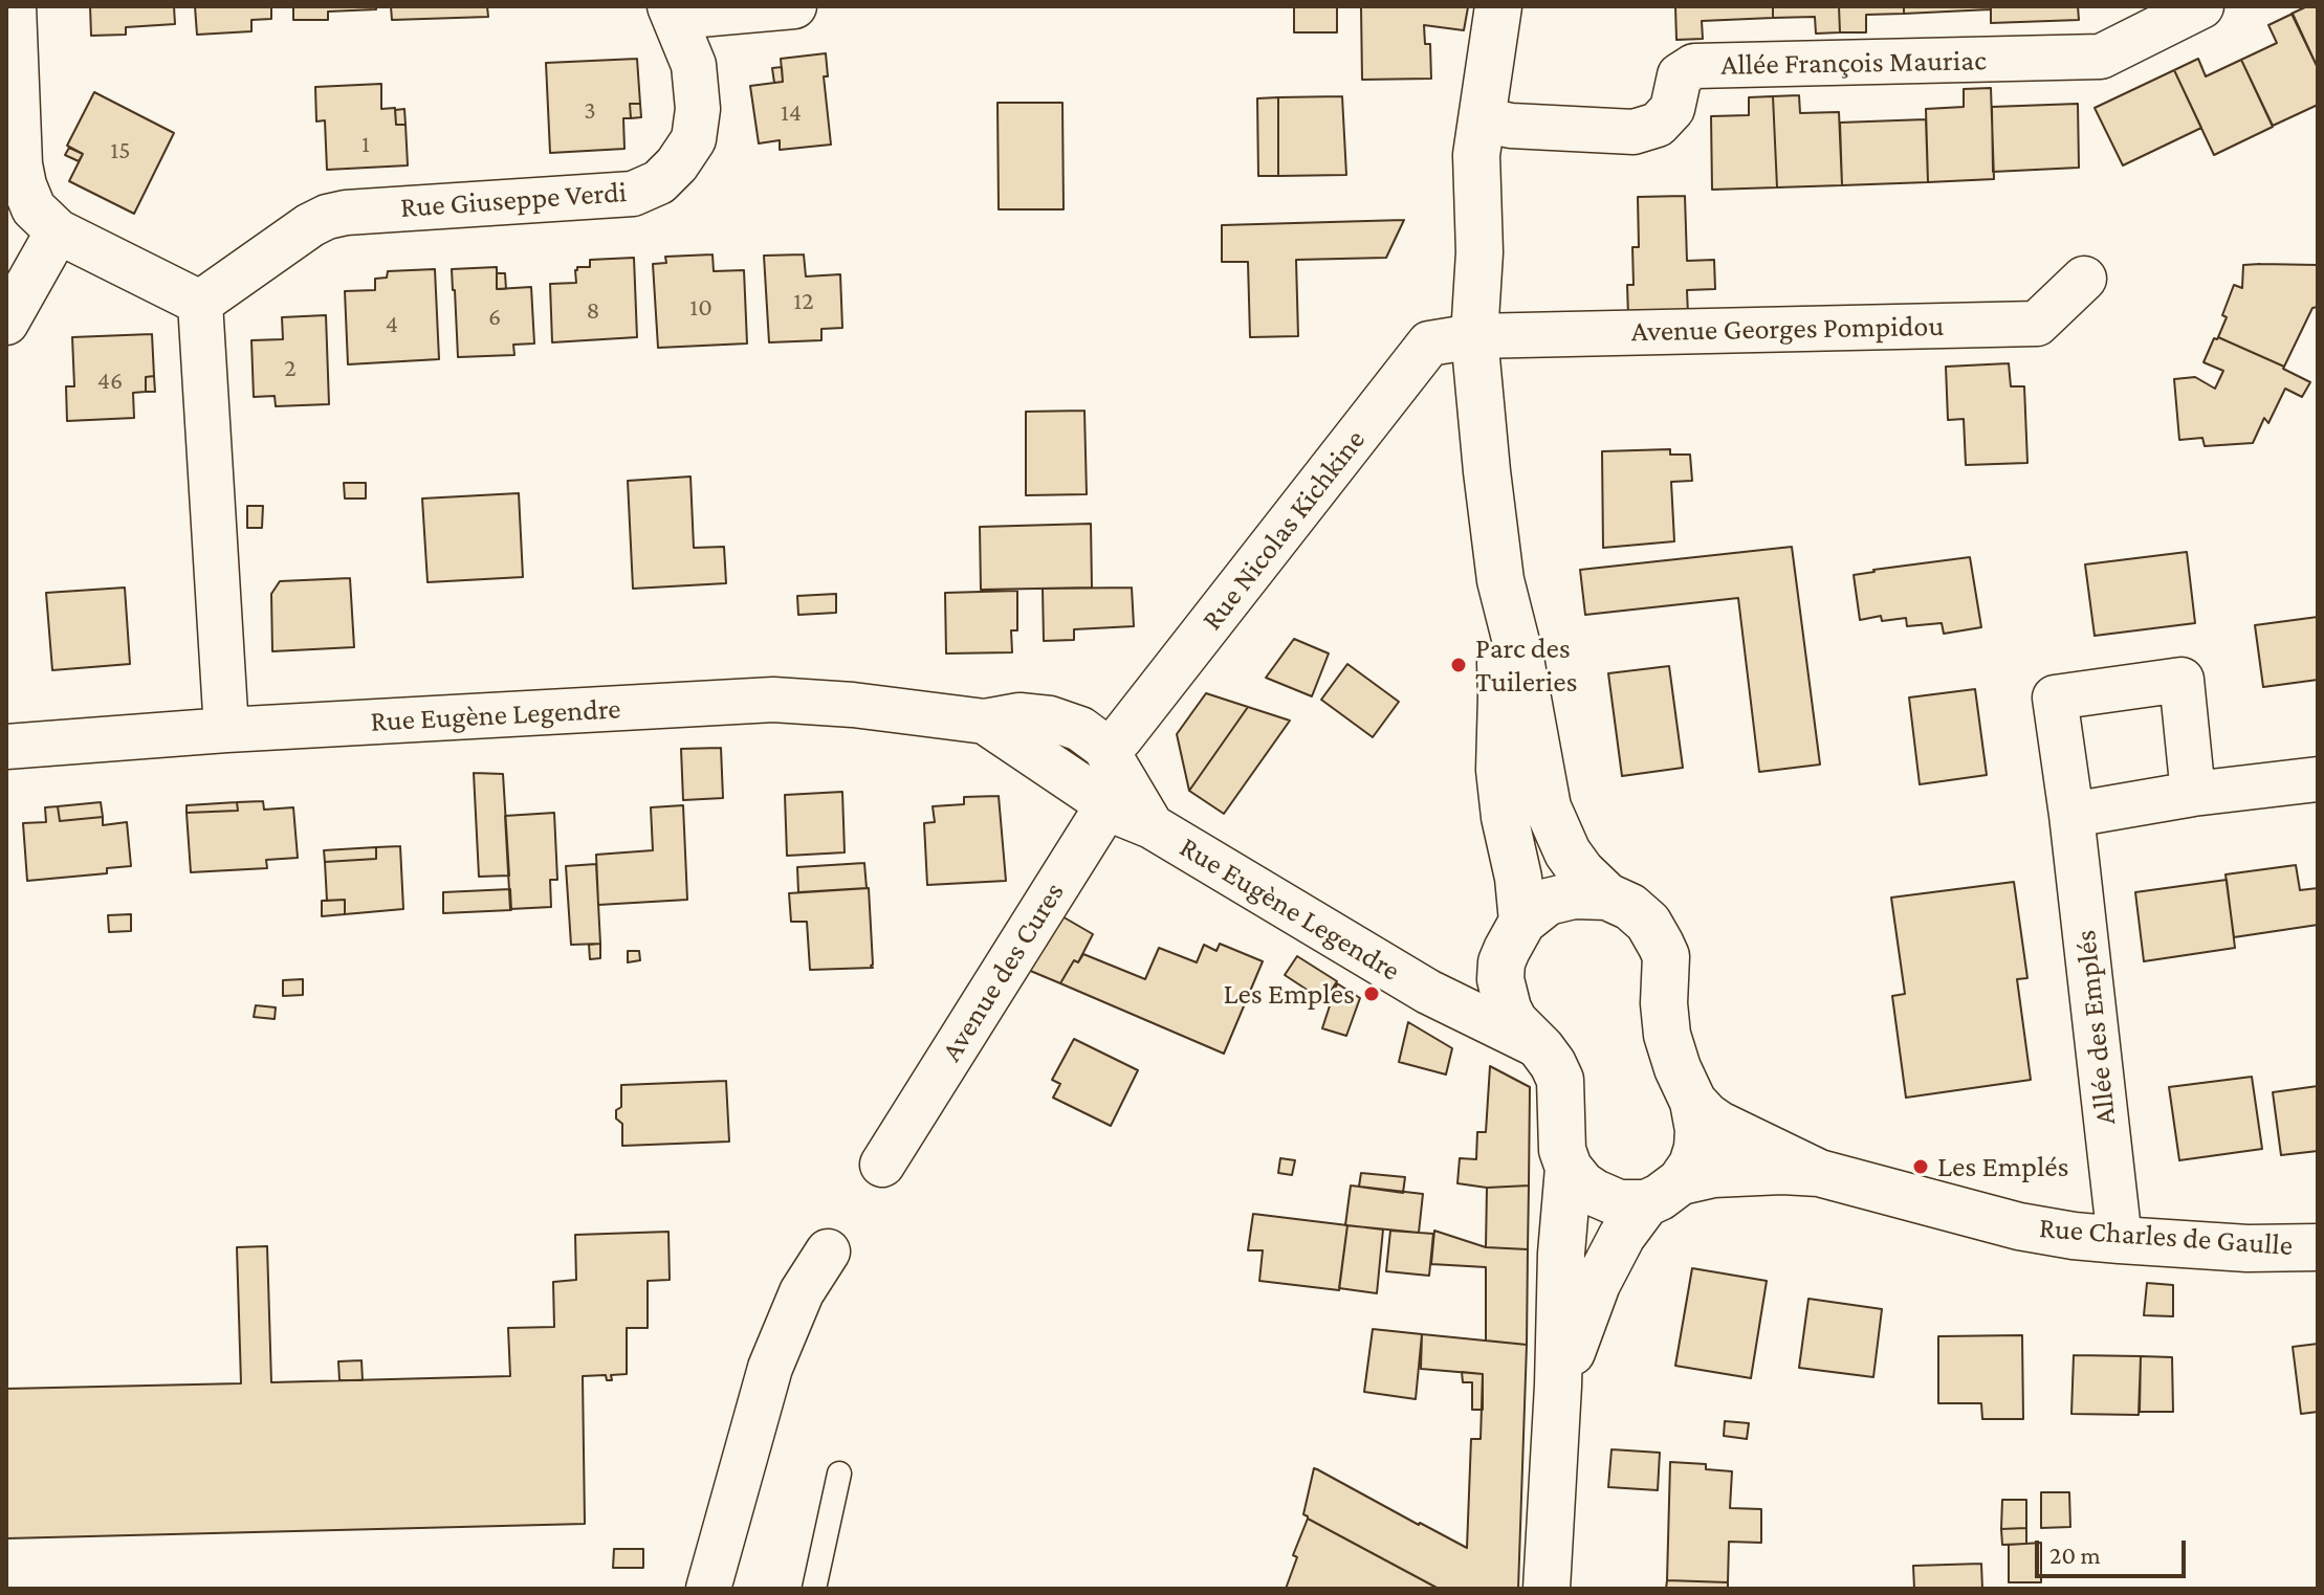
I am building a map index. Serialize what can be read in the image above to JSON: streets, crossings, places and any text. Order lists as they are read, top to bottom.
{
  "streets": {
    "main road": ["Rue Charles de Gaulle"],
    "street": [
      "Allée François Mauriac",
      "Rue Giuseppe Verdi",
      "Avenue Georges Pompidou",
      "Rue Nicolas Kichkine",
      "Rue Eugène Legendre",
      "Avenue des Cures",
      "Allée des Emplés"
    ]
  },
  "crossings": [
    ["Avenue Georges Pompidou", "Rue Nicolas Kichkine"],
    ["Rue Nicolas Kichkine", "Rue Eugène Legendre"],
    ["Rue Nicolas Kichkine", "Avenue des Cures"],
    ["Rue Eugène Legendre", "Avenue des Cures"],
    ["Allée des Emplés", "Rue Charles de Gaulle"]
  ],
  "places": ["Parc des Tuileries", "Les Emples", "Les Emplés"],
  "house_numbers": [
    "3",
    "14",
    "1",
    "15",
    "12",
    "10",
    "8",
    "6",
    "4",
    "2",
    "46"
  ],
  "scale_bar": "20 m"
}
